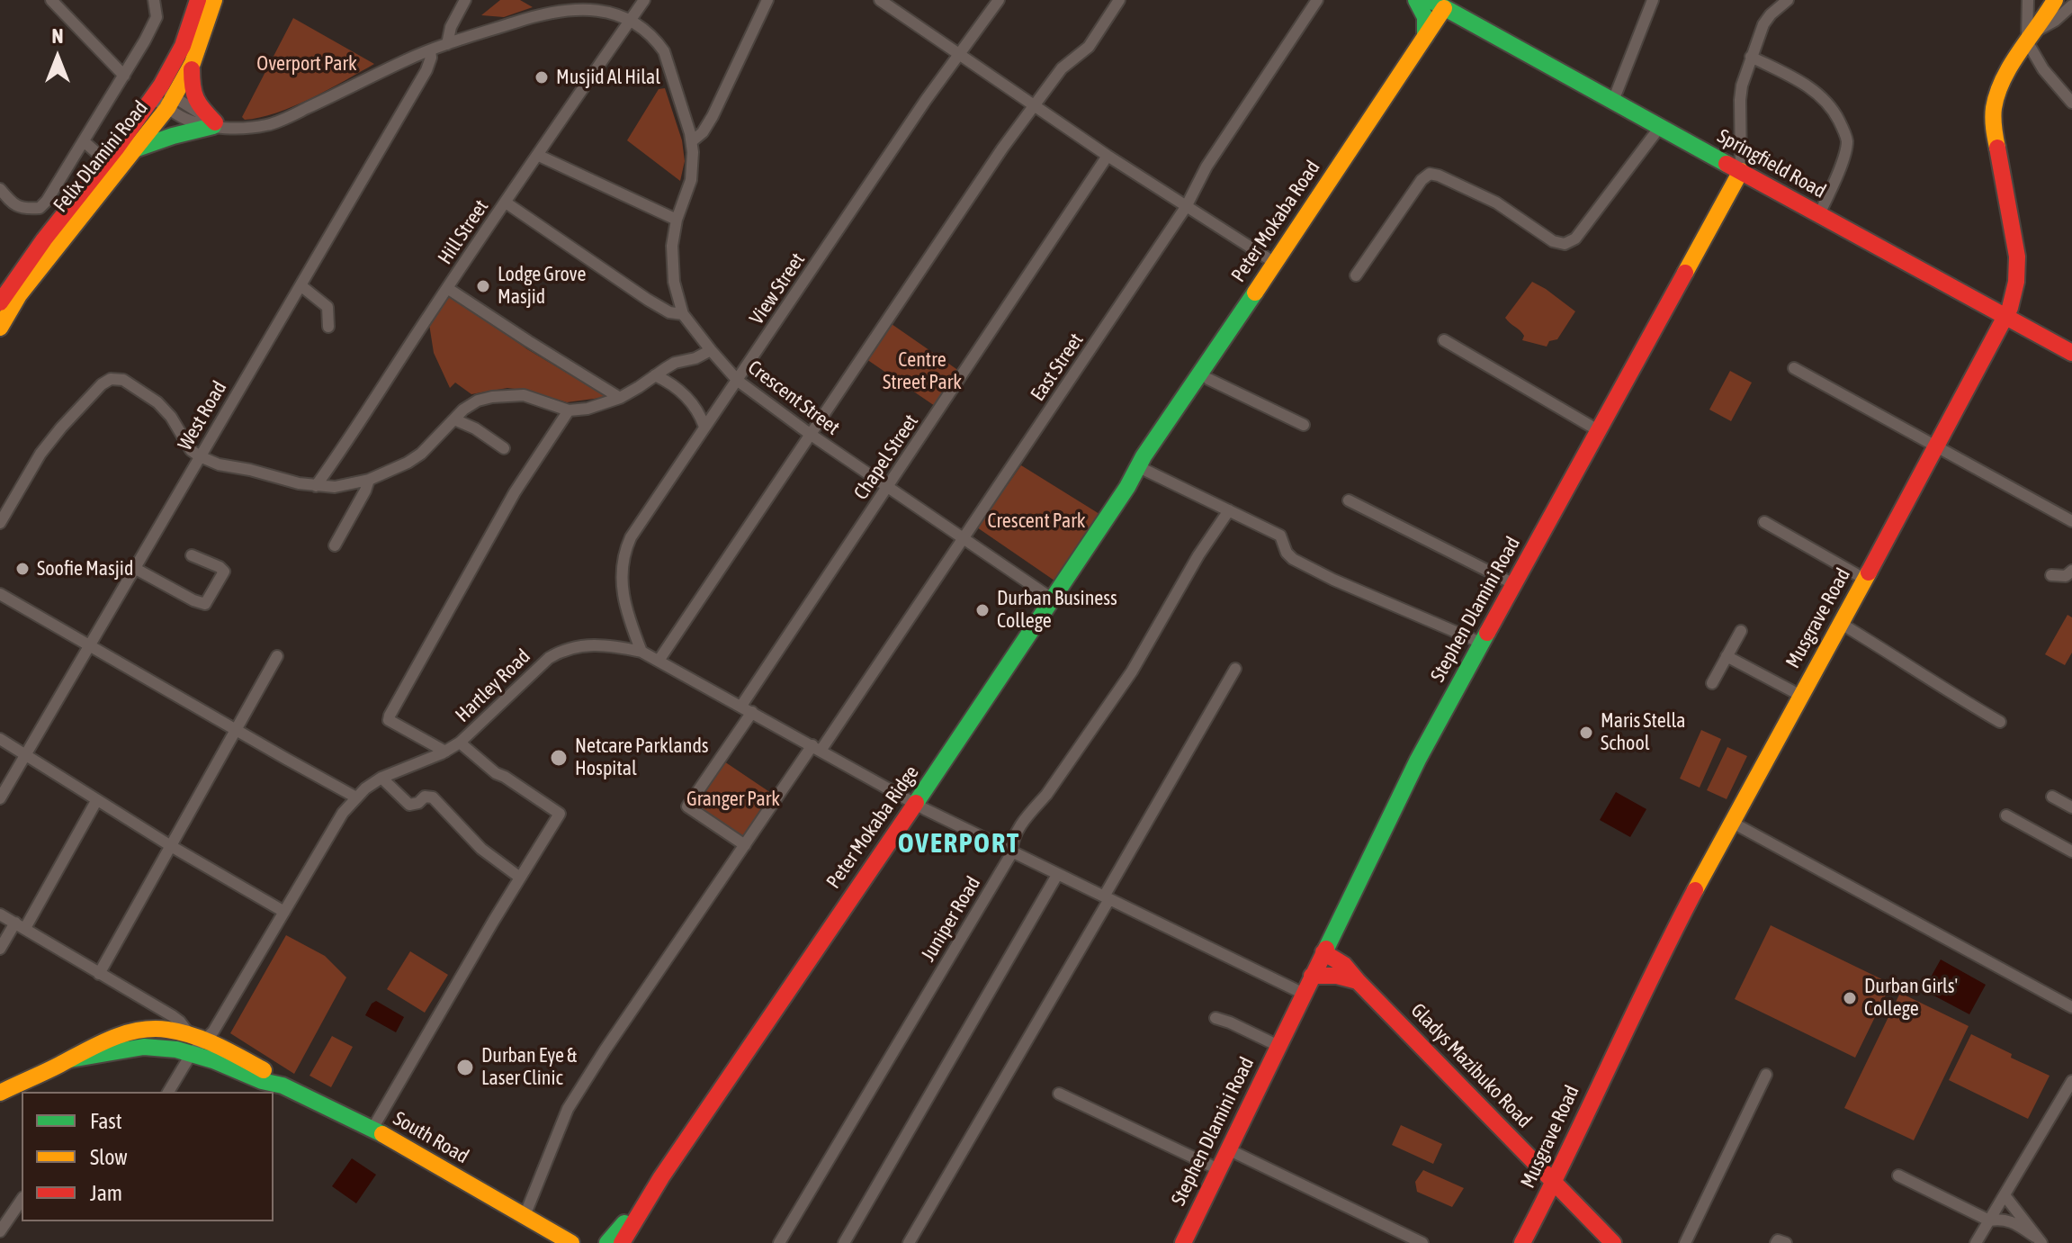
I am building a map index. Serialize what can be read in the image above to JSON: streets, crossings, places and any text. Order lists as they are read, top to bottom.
{
  "streets": {
    "street": [
      "Felix Dlamini Road",
      "Springfield Road",
      "Peter Mokaba Road",
      "Hill Street",
      "View Street",
      "East Street",
      "Crescent Street",
      "West Road",
      "Chapel Street",
      "Stephen Dlamini Road",
      "Musgrave Road",
      "Hartley Road",
      "Peter Mokaba Ridge",
      "Juniper Road",
      "Gladys Mazibuko Road",
      "South Road"
    ]
  },
  "crossings": [
    ["Springfield Road", "Peter Mokaba Road"],
    ["Springfield Road", "Stephen Dlamini Road"],
    ["Springfield Road", "Musgrave Road"],
    ["Peter Mokaba Road", "Peter Mokaba Ridge"],
    ["Hill Street", "Crescent Street"],
    ["View Street", "Crescent Street"],
    ["View Street", "Hartley Road"],
    ["East Street", "Crescent Street"],
    ["East Street", "Hartley Road"],
    ["East Street", "South Road"],
    ["Crescent Street", "West Road"],
    ["Crescent Street", "Chapel Street"],
    ["Crescent Street", "Peter Mokaba Ridge"],
    ["Chapel Street", "Hartley Road"],
    ["Stephen Dlamini Road", "Hartley Road"],
    ["Stephen Dlamini Road", "Gladys Mazibuko Road"],
    ["Musgrave Road", "Gladys Mazibuko Road"],
    ["Hartley Road", "Peter Mokaba Ridge"],
    ["Hartley Road", "Juniper Road"],
    ["Hartley Road", "South Road"]
  ],
  "districts": ["OVERPORT"],
  "parks": [
    "Overport Park",
    "Centre Street Park",
    "Crescent Park",
    "Granger Park"
  ],
  "places": [
    "Musjid Al Hilal",
    "Lodge Grove Masjid",
    "Soofie Masjid",
    "Durban Business College",
    "Maris Stella School",
    "Netcare Parklands Hospital",
    "Durban Girls' College",
    "Durban Eye & Laser Clinic"
  ],
  "legend": ["Fast", "Slow", "Jam"],
  "north": "top"
}
